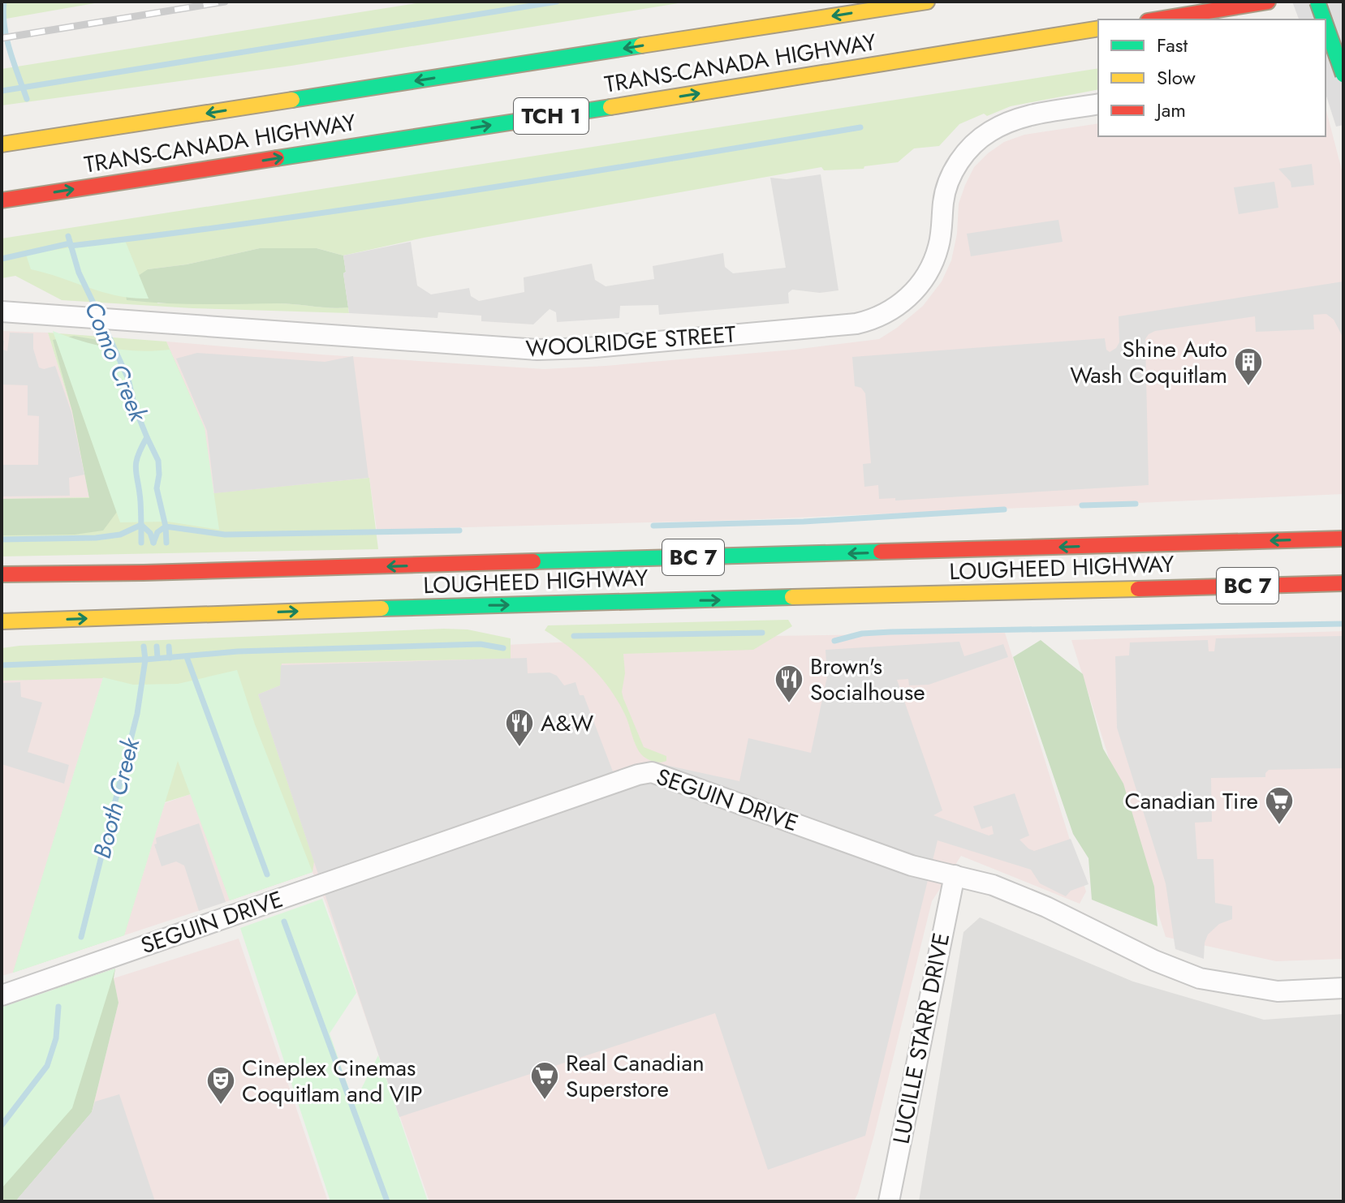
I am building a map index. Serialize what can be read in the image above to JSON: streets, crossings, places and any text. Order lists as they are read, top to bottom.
{
  "streets": {
    "main road": [
      "TRANS-CANADA HIGHWAY",
      "TCH 1",
      "BC 7",
      "LOUGHEED HIGHWAY"
    ],
    "street": ["WOOLRIDGE STREET", "SEGUIN DRIVE", "LUCILLE STARR DRIVE"]
  },
  "crossings": [
    ["SEGUIN DRIVE", "LUCILLE STARR DRIVE"]
  ],
  "water": ["Como Creek", "Booth Creek"],
  "places": {
    "building": ["Shine Auto Wash Coquitlam"],
    "restaurant": ["Brown's Socialhouse", "A&W"],
    "supermarket": ["Canadian Tire", "Real Canadian Superstore"],
    "theatre": ["Cineplex Cinemas Coquitlam and VIP"]
  },
  "legend": ["Fast", "Slow", "Jam"]
}
